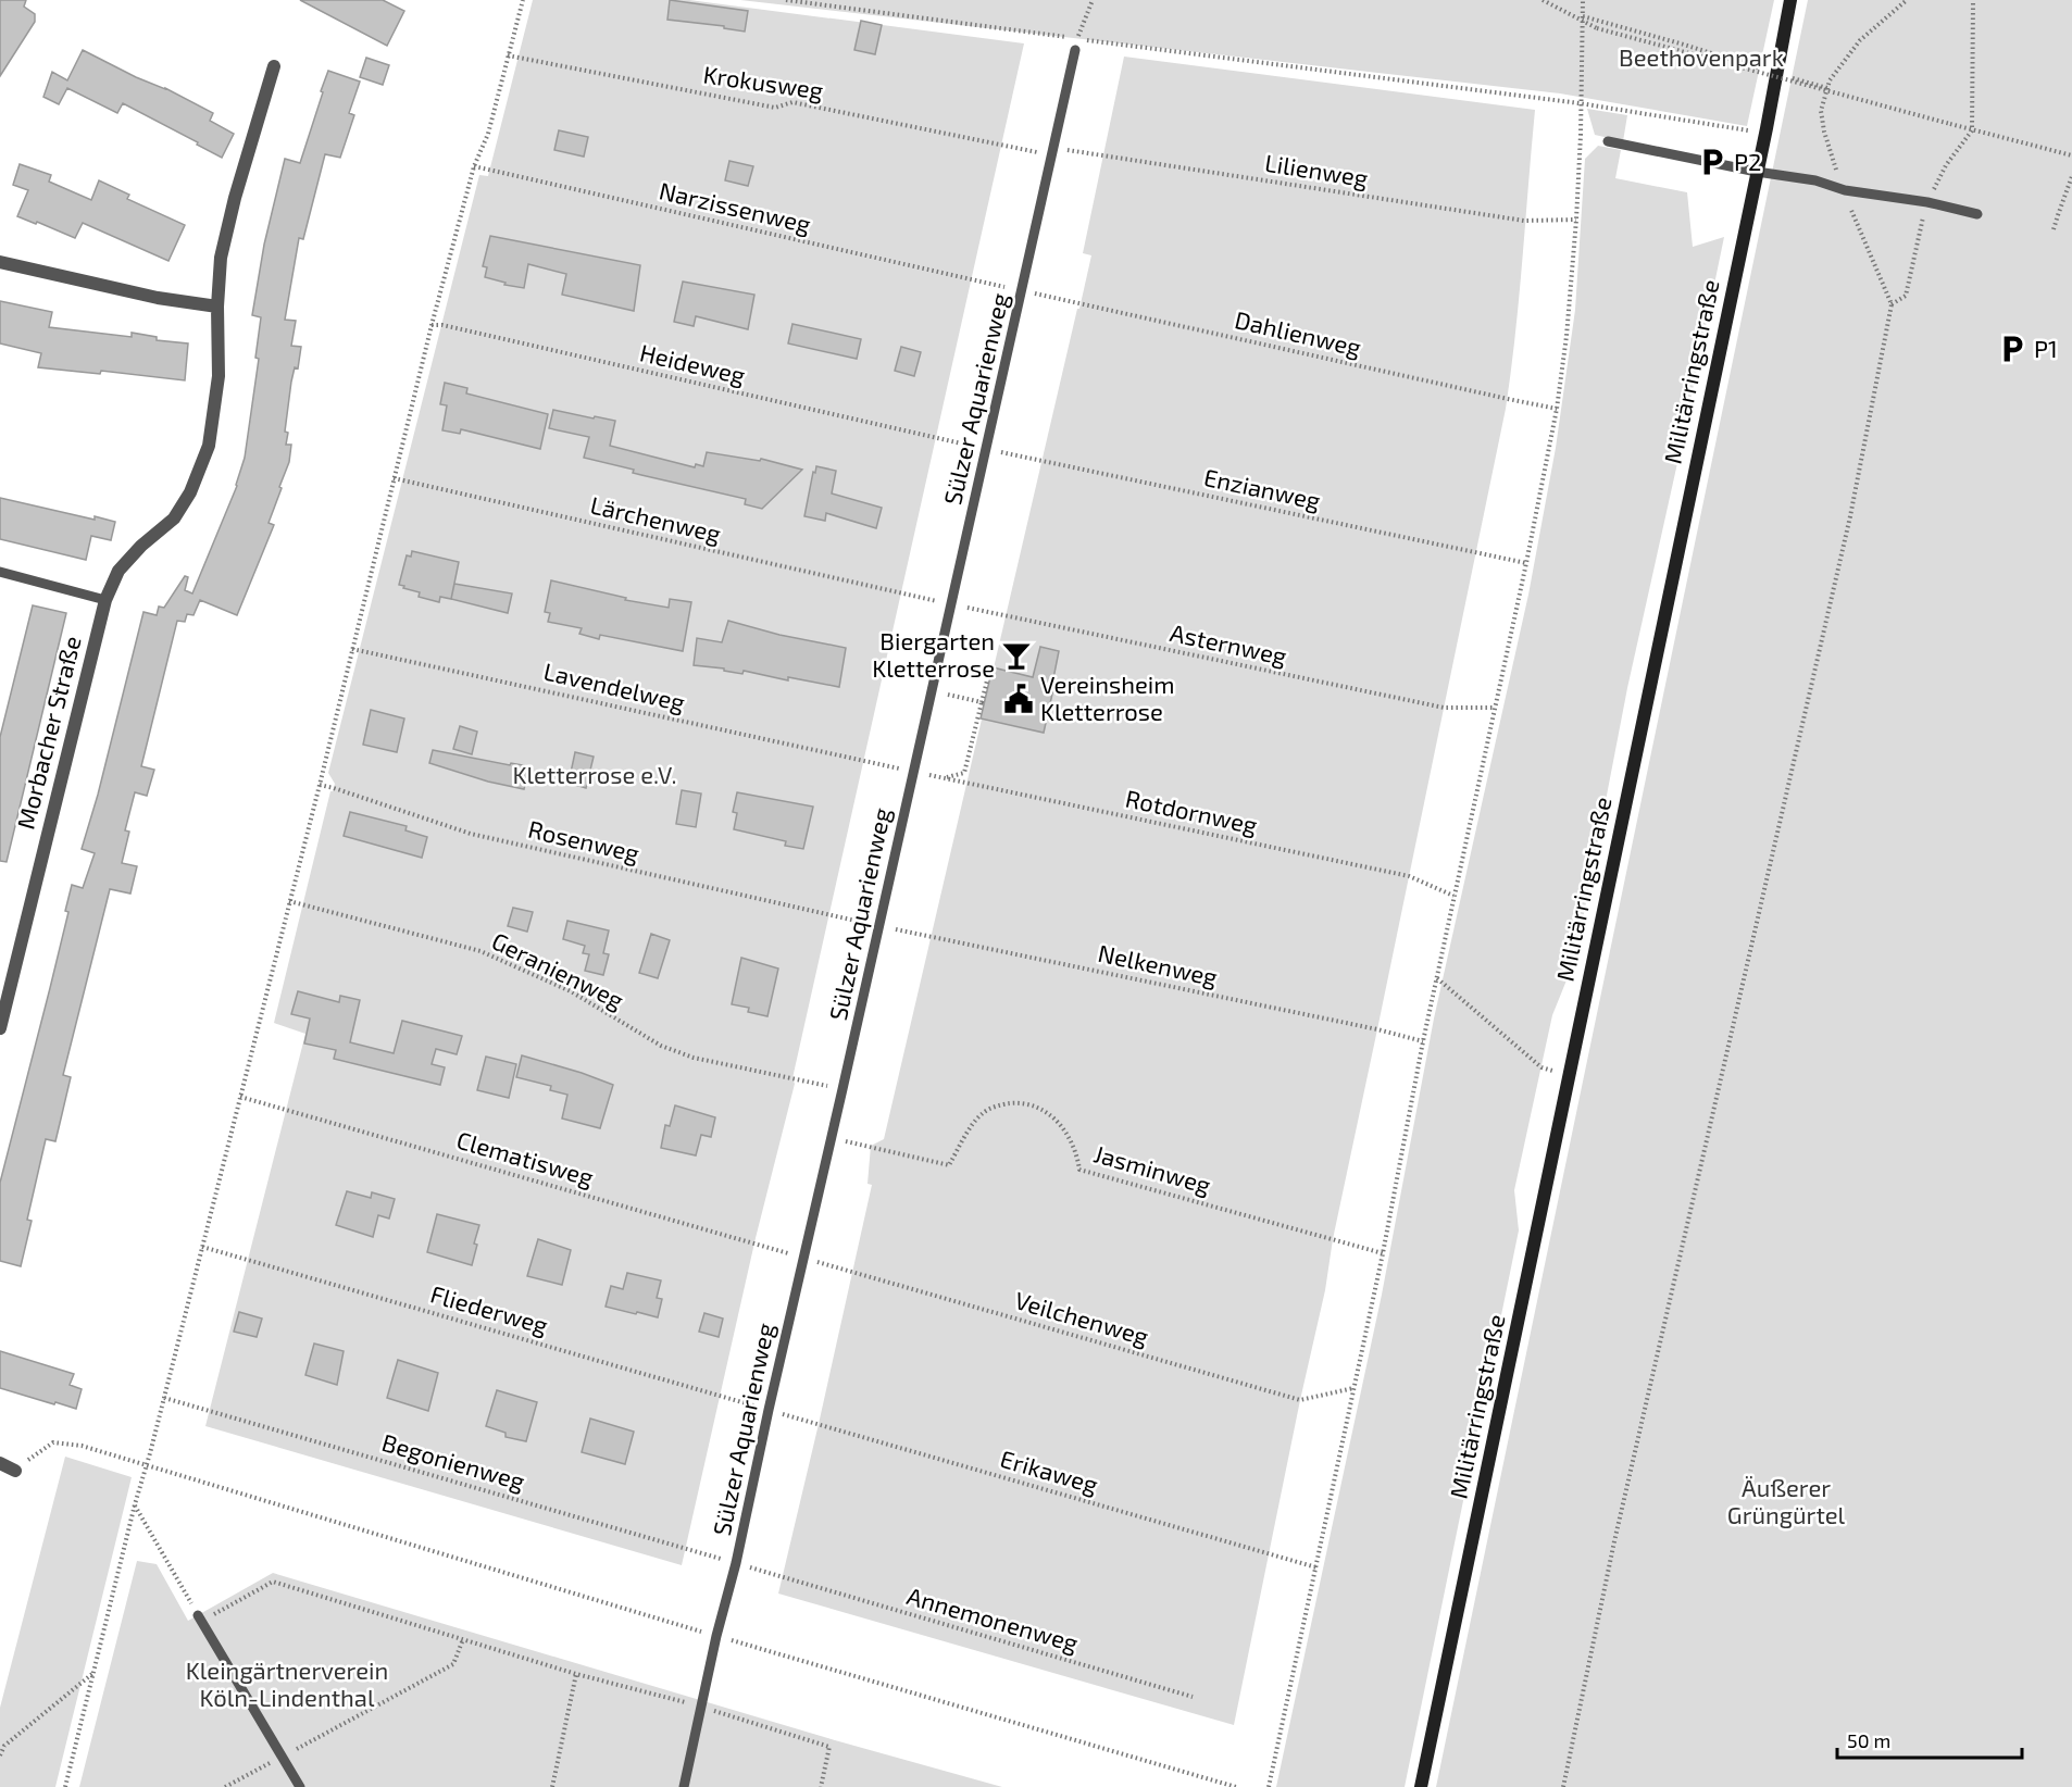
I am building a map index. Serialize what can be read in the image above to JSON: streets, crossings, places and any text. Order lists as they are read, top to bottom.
{
  "streets": {
    "main road": ["Militärringstraße"],
    "street": ["Morbacher Straße"],
    "lane": ["Sülzer Aquarienweg"],
    "path": [
      "Krokusweg",
      "Lilienweg",
      "Narzissenweg",
      "Dahlienweg",
      "Heideweg",
      "Enzianweg",
      "Lärchenweg",
      "Asternweg",
      "Lavendelweg",
      "Rotdornweg",
      "Rosenweg",
      "Nelkenweg",
      "Geranienweg",
      "Clematisweg",
      "Jasminweg",
      "Fliederweg",
      "Veilchenweg",
      "Begonienweg",
      "Erikaweg",
      "Annemonenweg"
    ]
  },
  "crossings": [
    ["Krokusweg", "Lilienweg"],
    ["Krokusweg", "Sülzer Aquarienweg"],
    ["Lilienweg", "Sülzer Aquarienweg"],
    ["Sülzer Aquarienweg", "Geranienweg"],
    ["Sülzer Aquarienweg", "Jasminweg"]
  ],
  "parks": [
    "Beethovenpark",
    "Kletterrose e.V.",
    "Äußerer Grüngürtel",
    "Kleingärtnerverein Köln-Lindenthal"
  ],
  "places": {
    "parking": ["P2", "P1"],
    "bar": ["Biergarten Kletterrose"],
    "public building": ["Vereinsheim Kletterrose"]
  },
  "scale_bar": "50 m"
}
